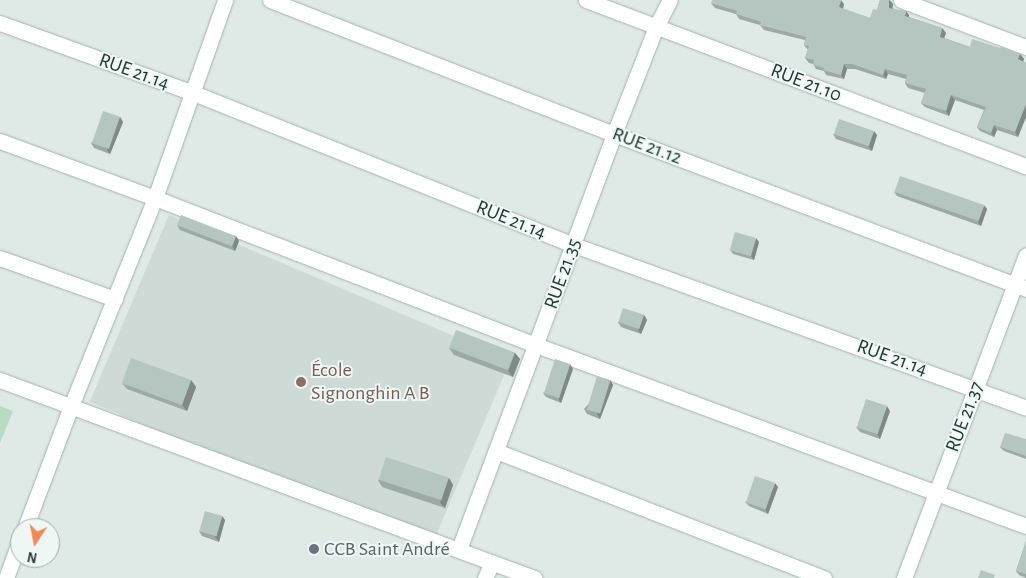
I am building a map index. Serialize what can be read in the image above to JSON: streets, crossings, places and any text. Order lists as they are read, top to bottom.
{
  "streets": {
    "street": [
      "RUE 21.14",
      "RUE 21.10",
      "RUE 21.12",
      "RUE 21.35",
      "RUE 21.37"
    ]
  },
  "crossings": [
    ["RUE 21.14", "RUE 21.35"],
    ["RUE 21.14", "RUE 21.37"],
    ["RUE 21.10", "RUE 21.35"],
    ["RUE 21.12", "RUE 21.35"],
    ["RUE 21.12", "RUE 21.37"]
  ],
  "places": ["École Signonghin A B", "CCB Saint André"],
  "north": "bottom"
}
